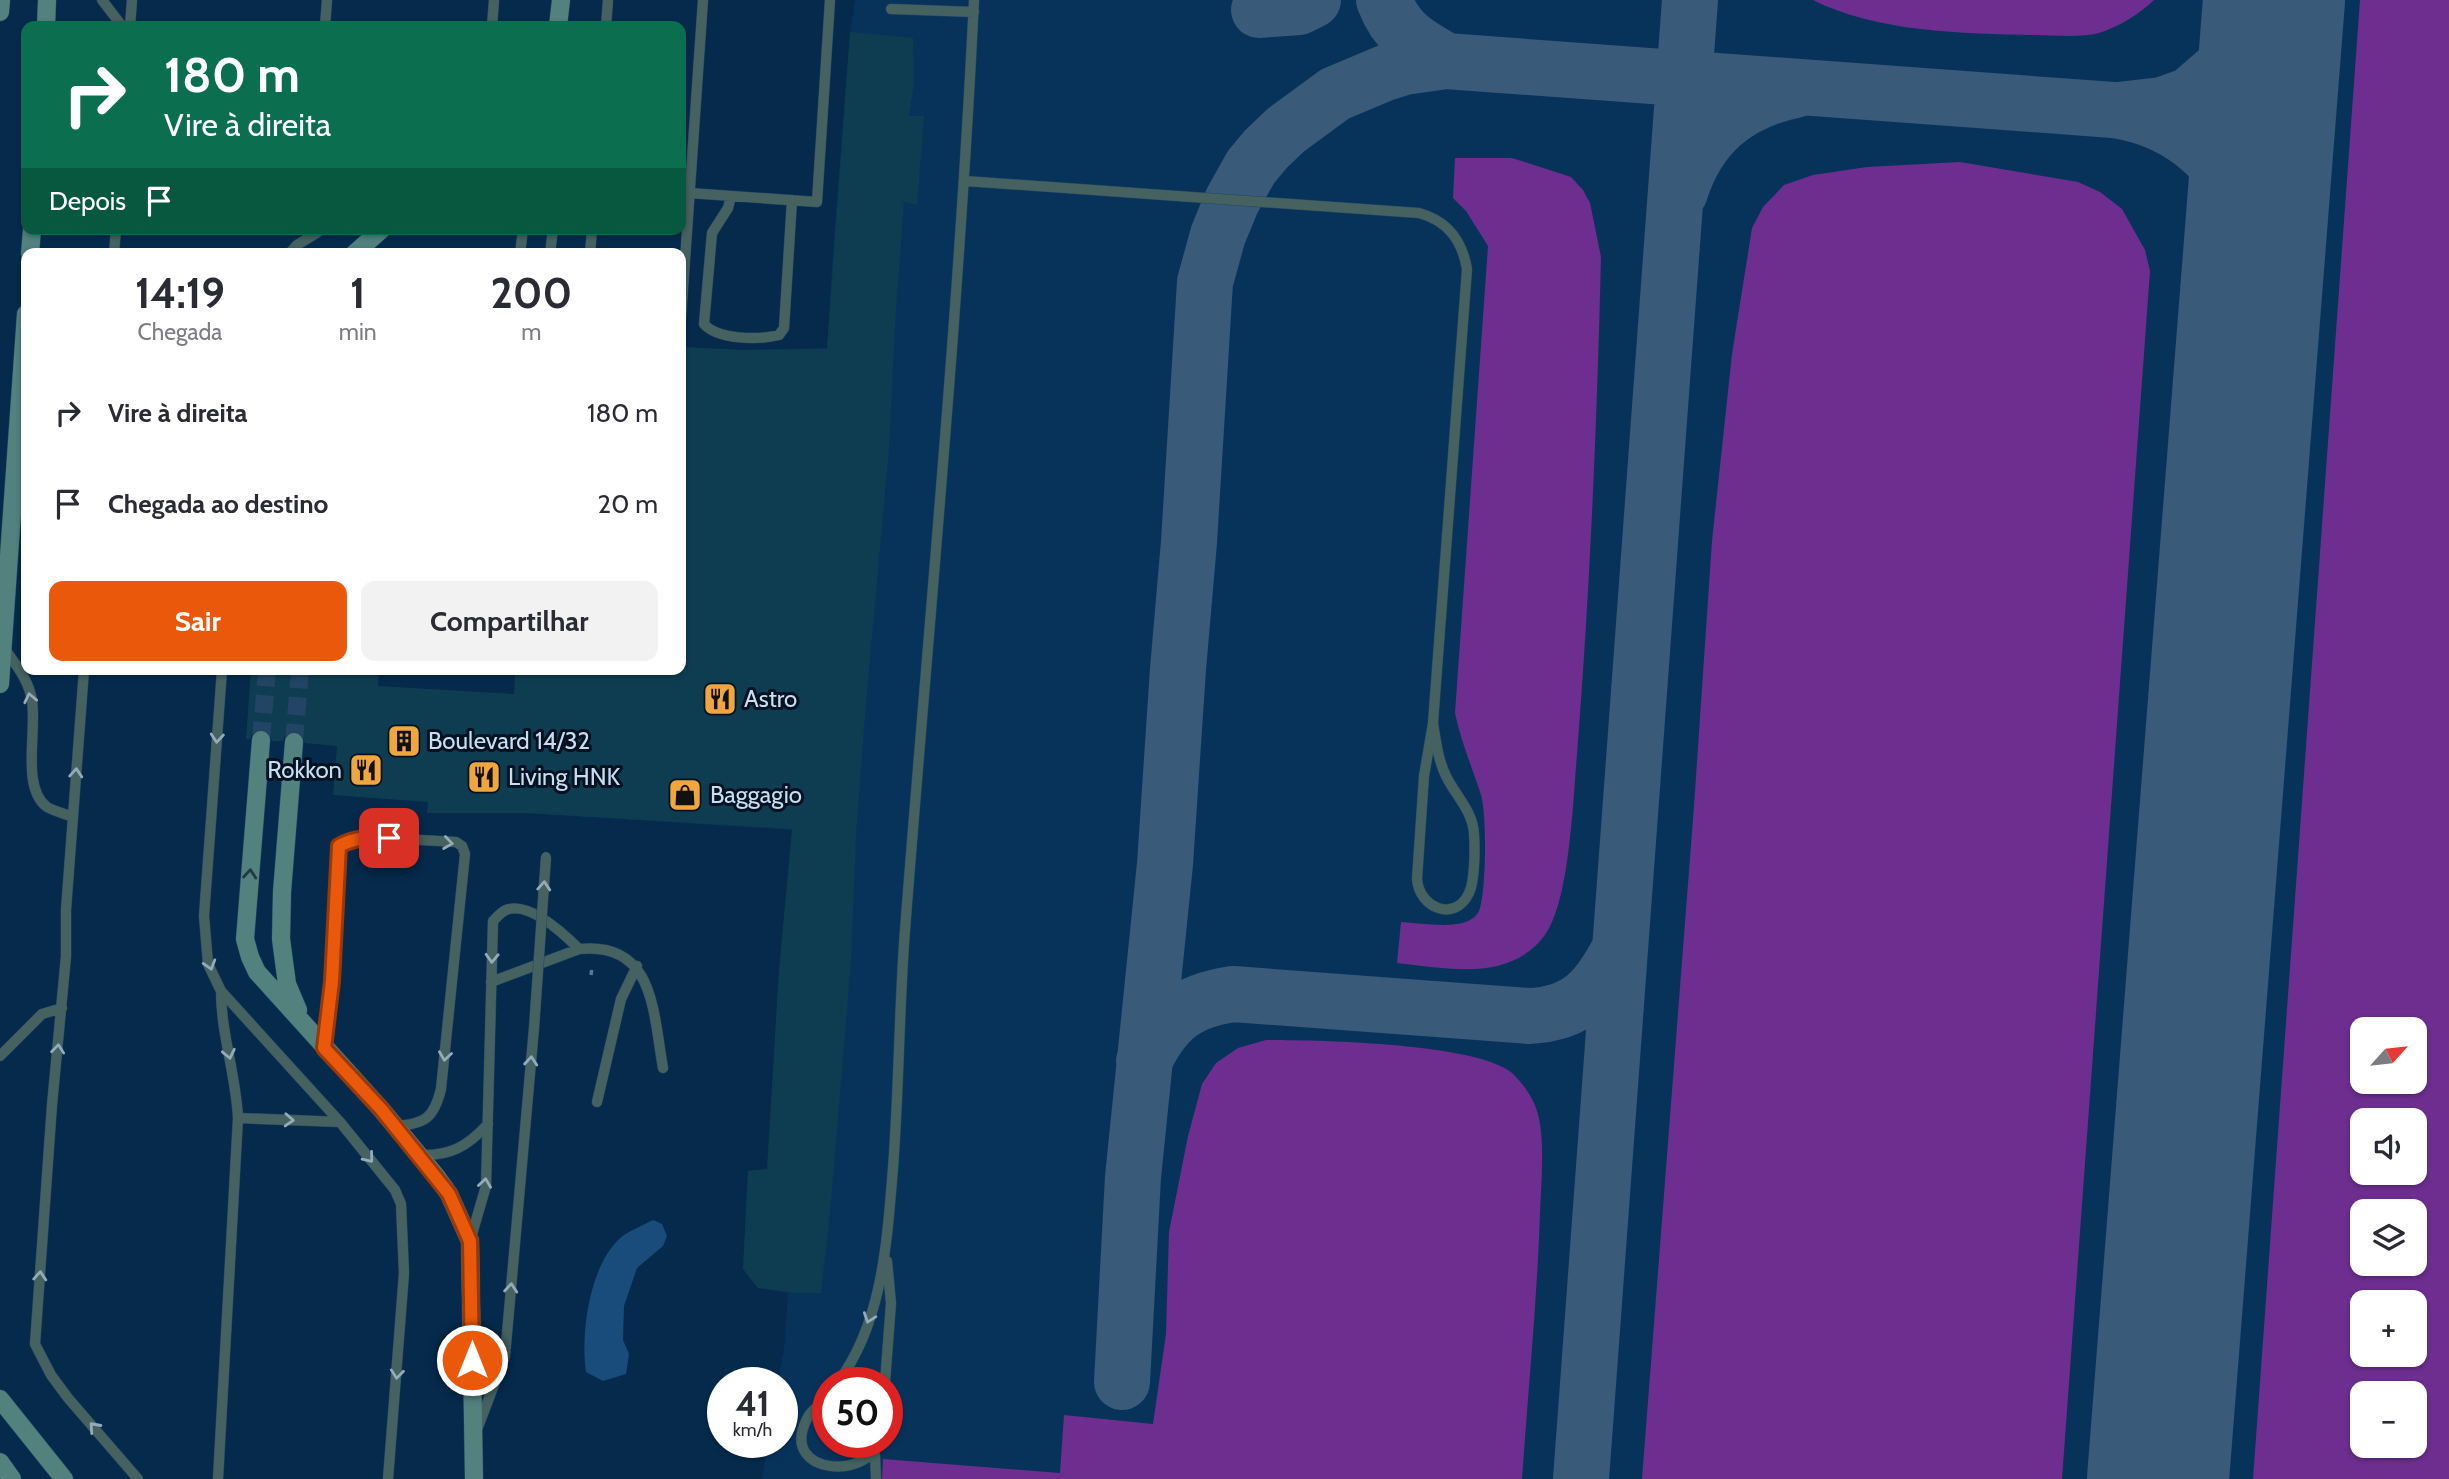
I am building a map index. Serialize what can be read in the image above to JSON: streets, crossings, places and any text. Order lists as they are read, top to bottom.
{
  "places": {
    "restaurant": ["Astro", "Rokkon", "Living HNK"],
    "building": ["Boulevard 14/32"],
    "shop": ["Baggagio"]
  },
  "north": "top right",
  "page": {
    "turn": ["180 m", "Vire à direita"],
    "then": "Depois",
    "eta": [
      "14:19",
      "Chegada",
      "1",
      "min",
      "200",
      "m"
    ],
    "list": [
      {
        "name": "Vire à direita",
        "value": "180 m"
      },
      {
        "name": "Chegada ao destino",
        "value": "20 m"
      }
    ],
    "buttons": ["Sair", "Compartilhar"],
    "map_buttons": ["+", "−"],
    "speed": "41 km/h",
    "limit": "50"
  }
}
